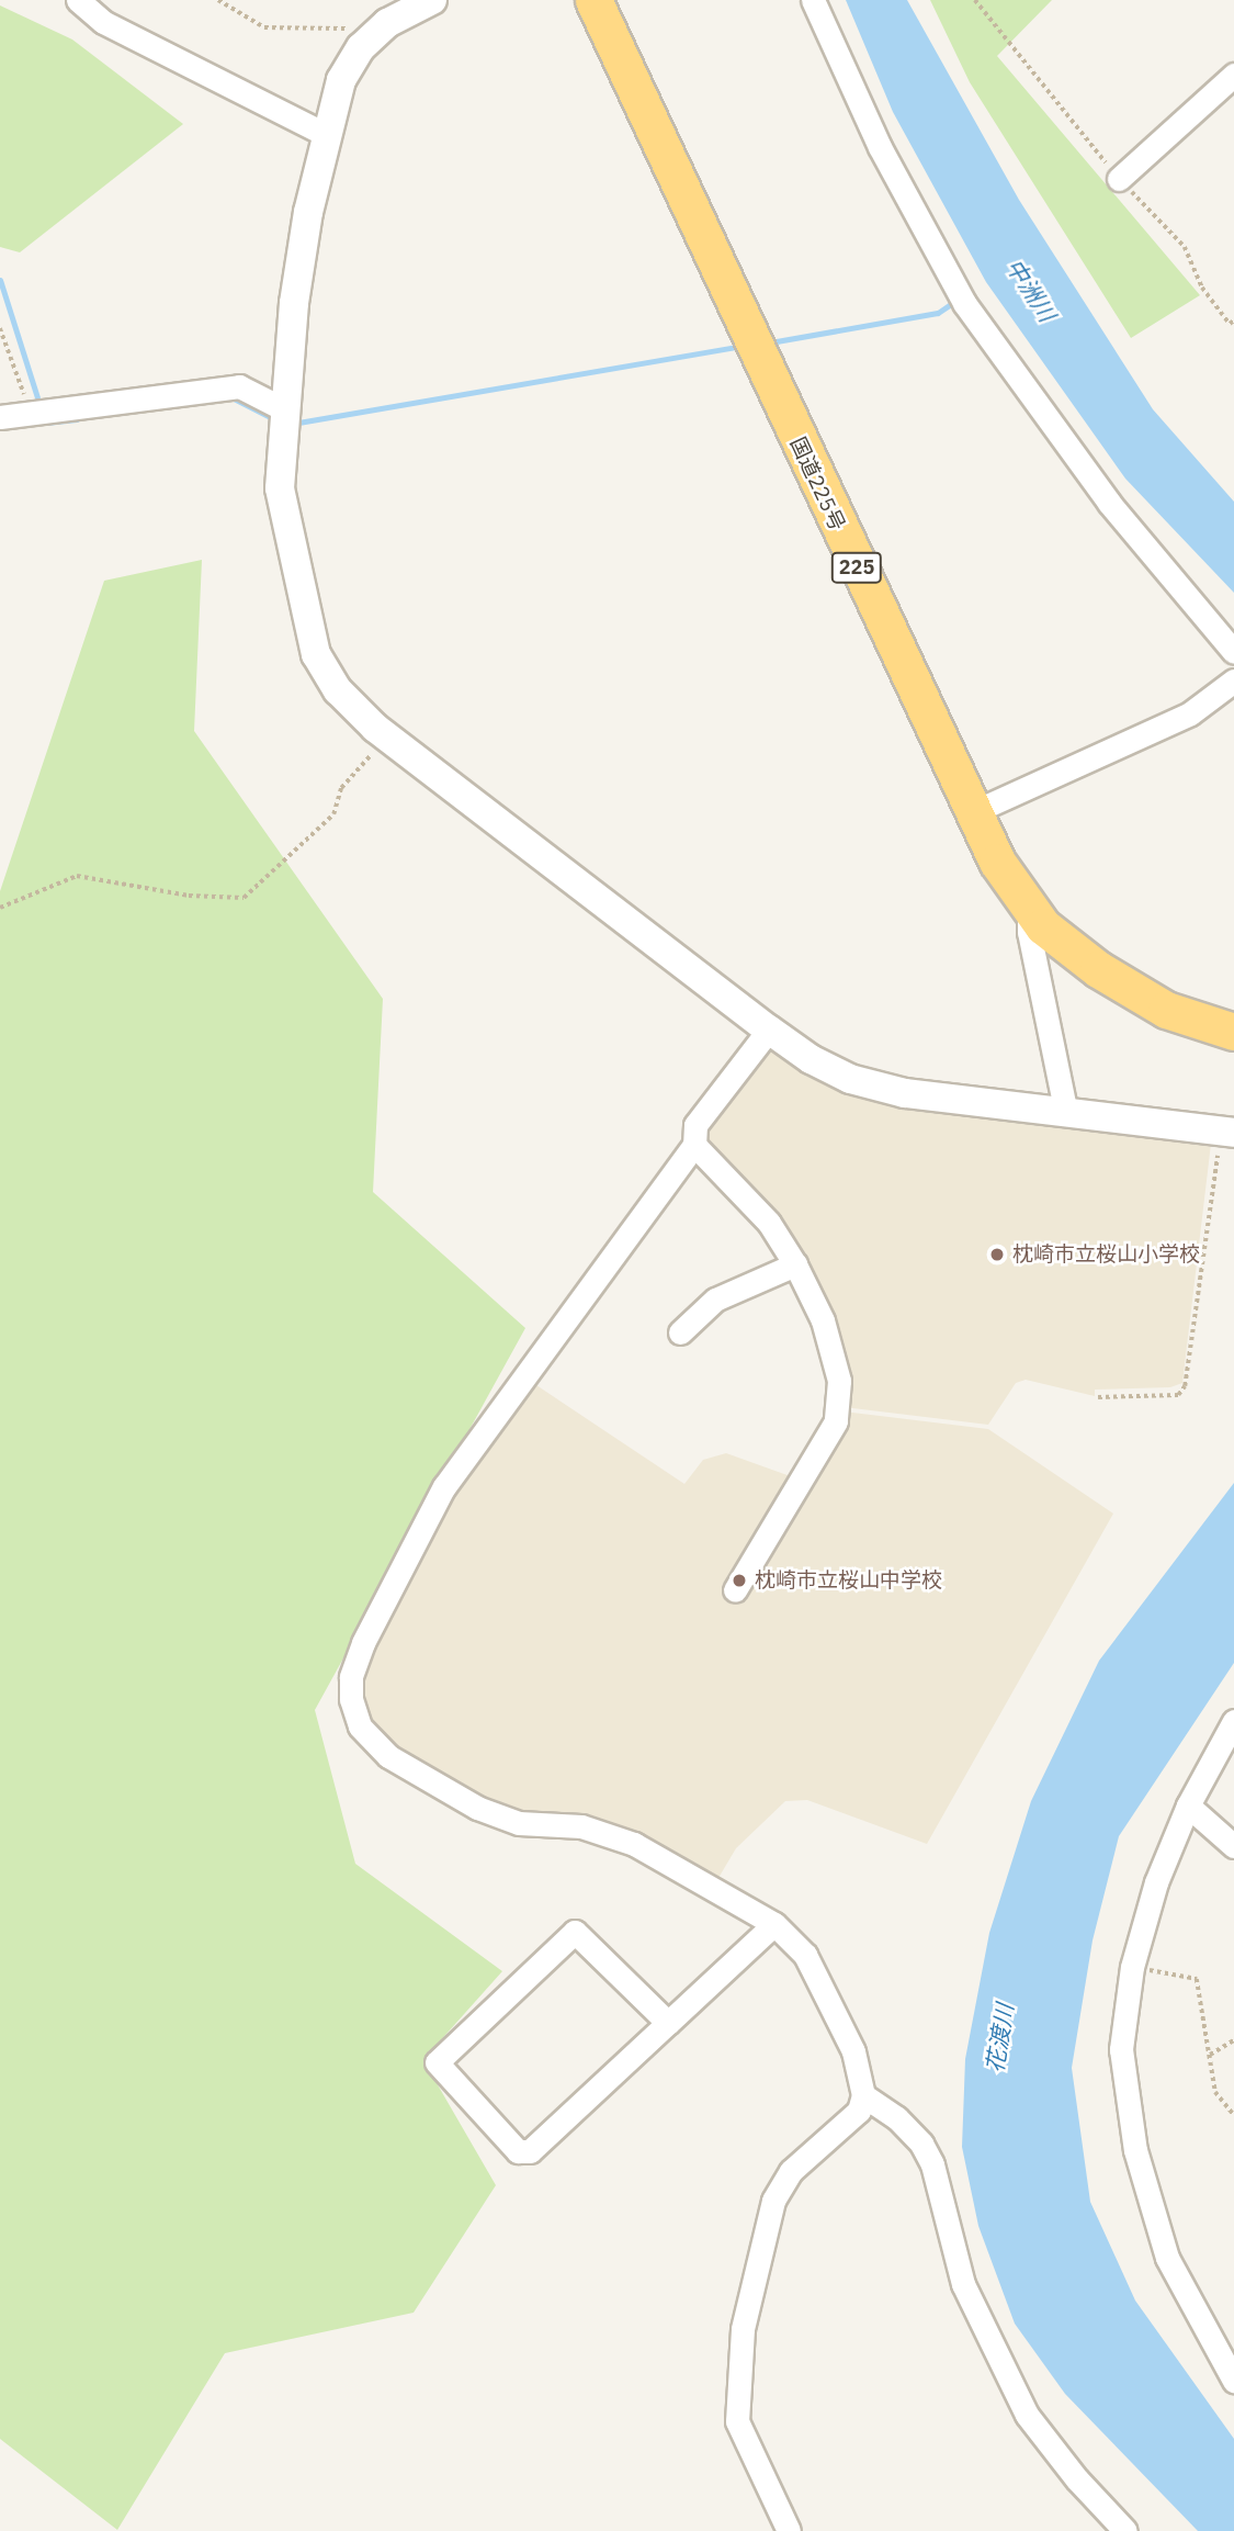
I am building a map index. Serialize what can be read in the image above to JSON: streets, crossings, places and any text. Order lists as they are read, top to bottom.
{
  "streets": {
    "highway": ["国道225号", "225"]
  },
  "water": ["中洲川", "花渡川"],
  "places": ["枕崎市立桜山小学校", "枕崎市立桜山中学校"]
}
